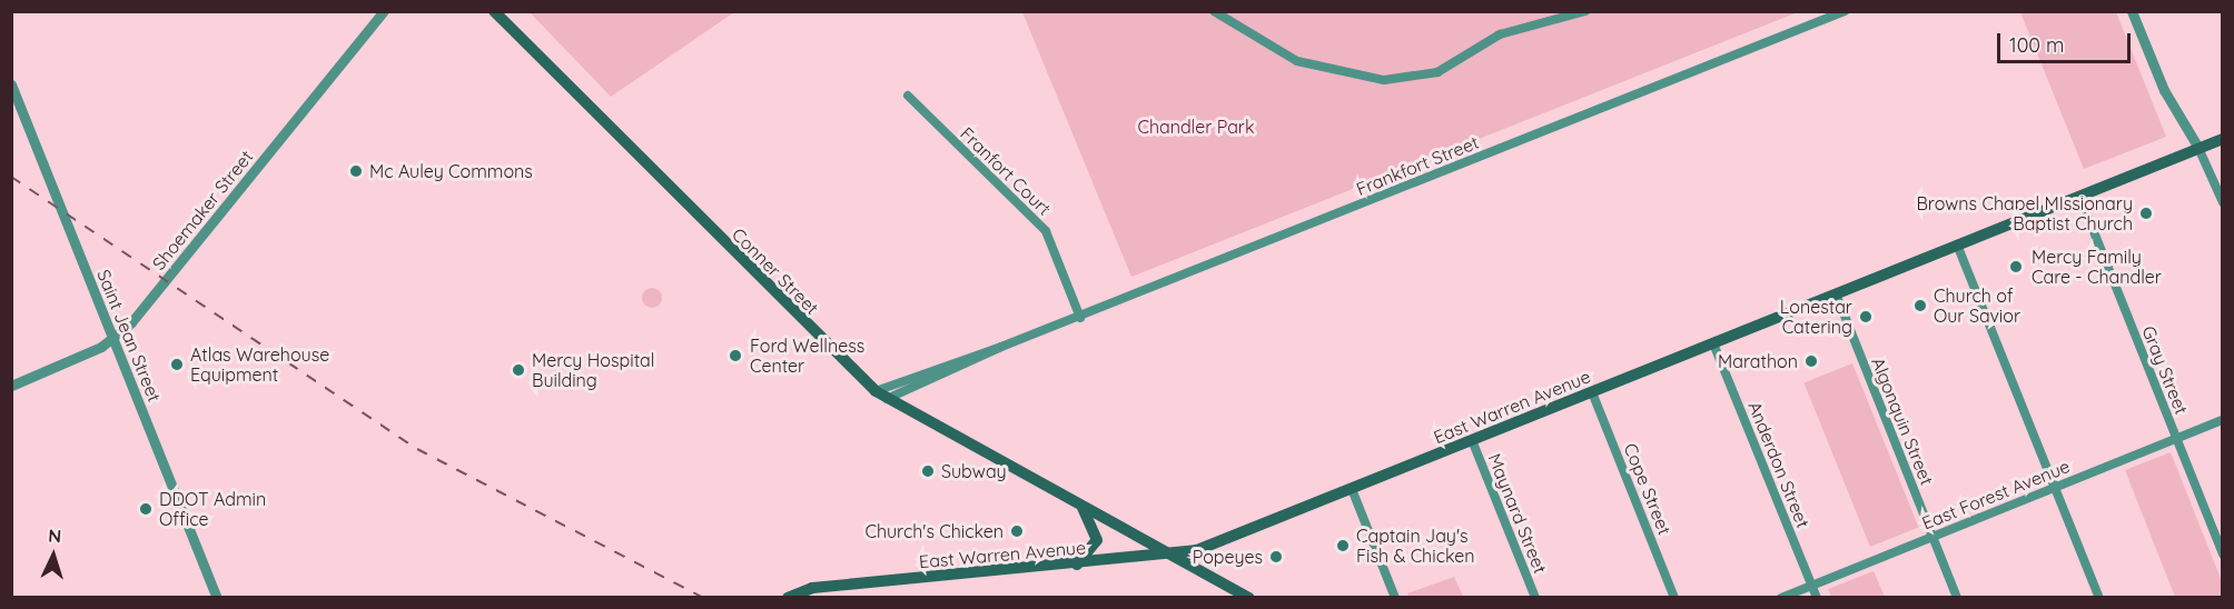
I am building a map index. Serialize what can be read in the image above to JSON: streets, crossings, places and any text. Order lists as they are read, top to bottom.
{
  "streets": {
    "main road": ["Conner Street", "East Warren Avenue"],
    "street": [
      "Frankfort Street",
      "Franfort Court",
      "Shoemaker Street",
      "Saint Jean Street",
      "Gray Street",
      "Algonquin Street",
      "Anderdon Street",
      "Cope Street",
      "East Forest Avenue",
      "Maynard Street"
    ]
  },
  "crossings": [
    ["Frankfort Street", "Franfort Court"],
    ["Shoemaker Street", "Saint Jean Street"],
    ["Conner Street", "East Warren Avenue"],
    ["Gray Street", "East Warren Avenue"],
    ["Gray Street", "East Forest Avenue"],
    ["East Warren Avenue", "Algonquin Street"],
    ["East Warren Avenue", "Anderdon Street"],
    ["East Warren Avenue", "Cope Street"],
    ["East Warren Avenue", "Maynard Street"],
    ["Algonquin Street", "East Forest Avenue"],
    ["Anderdon Street", "East Forest Avenue"]
  ],
  "parks": ["Chandler Park"],
  "places": [
    "Mc Auley Commons",
    "Browns Chapel MIssionary Baptist Church",
    "Mercy Family Care - Chandler",
    "Church of Our Savior",
    "Lonestar Catering",
    "Ford Wellness Center",
    "Marathon",
    "Atlas Warehouse Equipment",
    "Mercy Hospital Building",
    "Subway",
    "DDOT Admin Office",
    "Church's Chicken",
    "Captain Jay's Fish & Chicken",
    "Popeyes"
  ],
  "scale_bar": "100 m",
  "north": "top"
}
